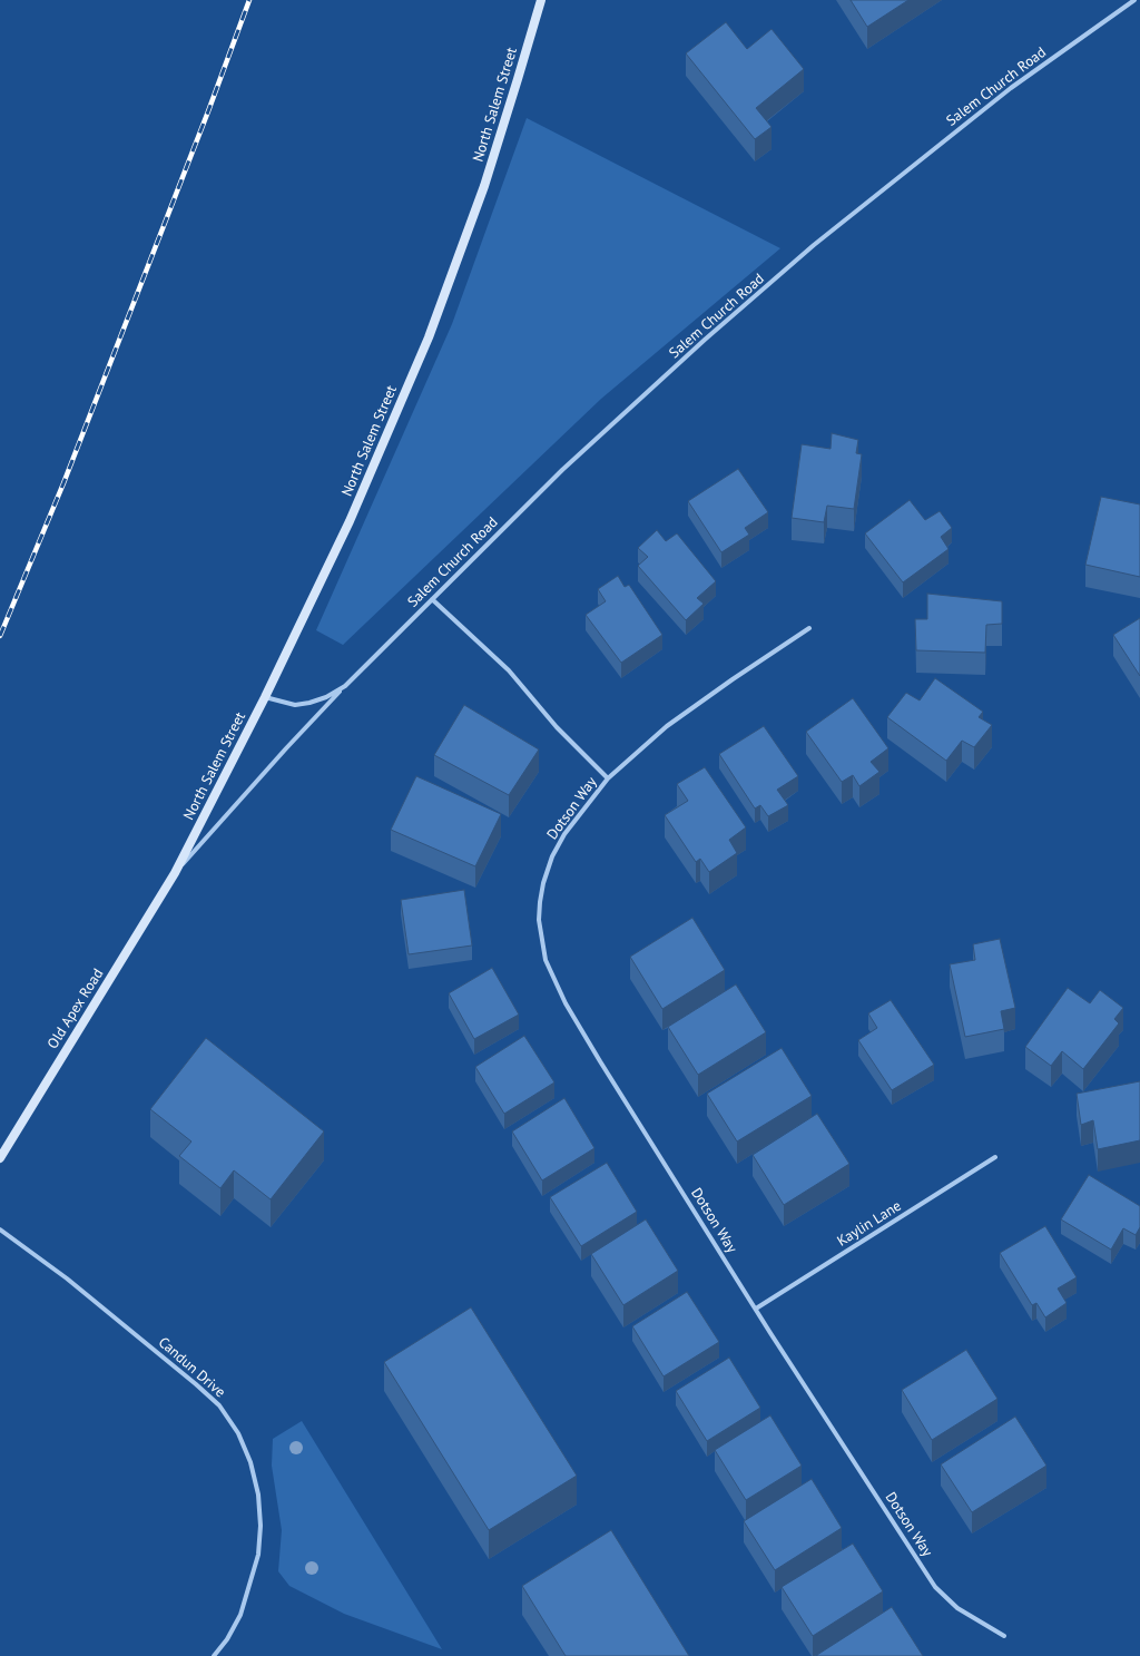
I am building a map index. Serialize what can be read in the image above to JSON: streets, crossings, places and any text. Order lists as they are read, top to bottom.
{
  "streets": {
    "main road": ["North Salem Street", "Old Apex Road"],
    "street": [
      "Salem Church Road",
      "Dotson Way",
      "Kaylin Lane",
      "Candun Drive"
    ]
  },
  "crossings": [
    ["Salem Church Road", "North Salem Street"],
    ["Salem Church Road", "Dotson Way"],
    ["Salem Church Road", "Old Apex Road"],
    ["North Salem Street", "Old Apex Road"],
    ["Dotson Way", "Kaylin Lane"]
  ]
}
